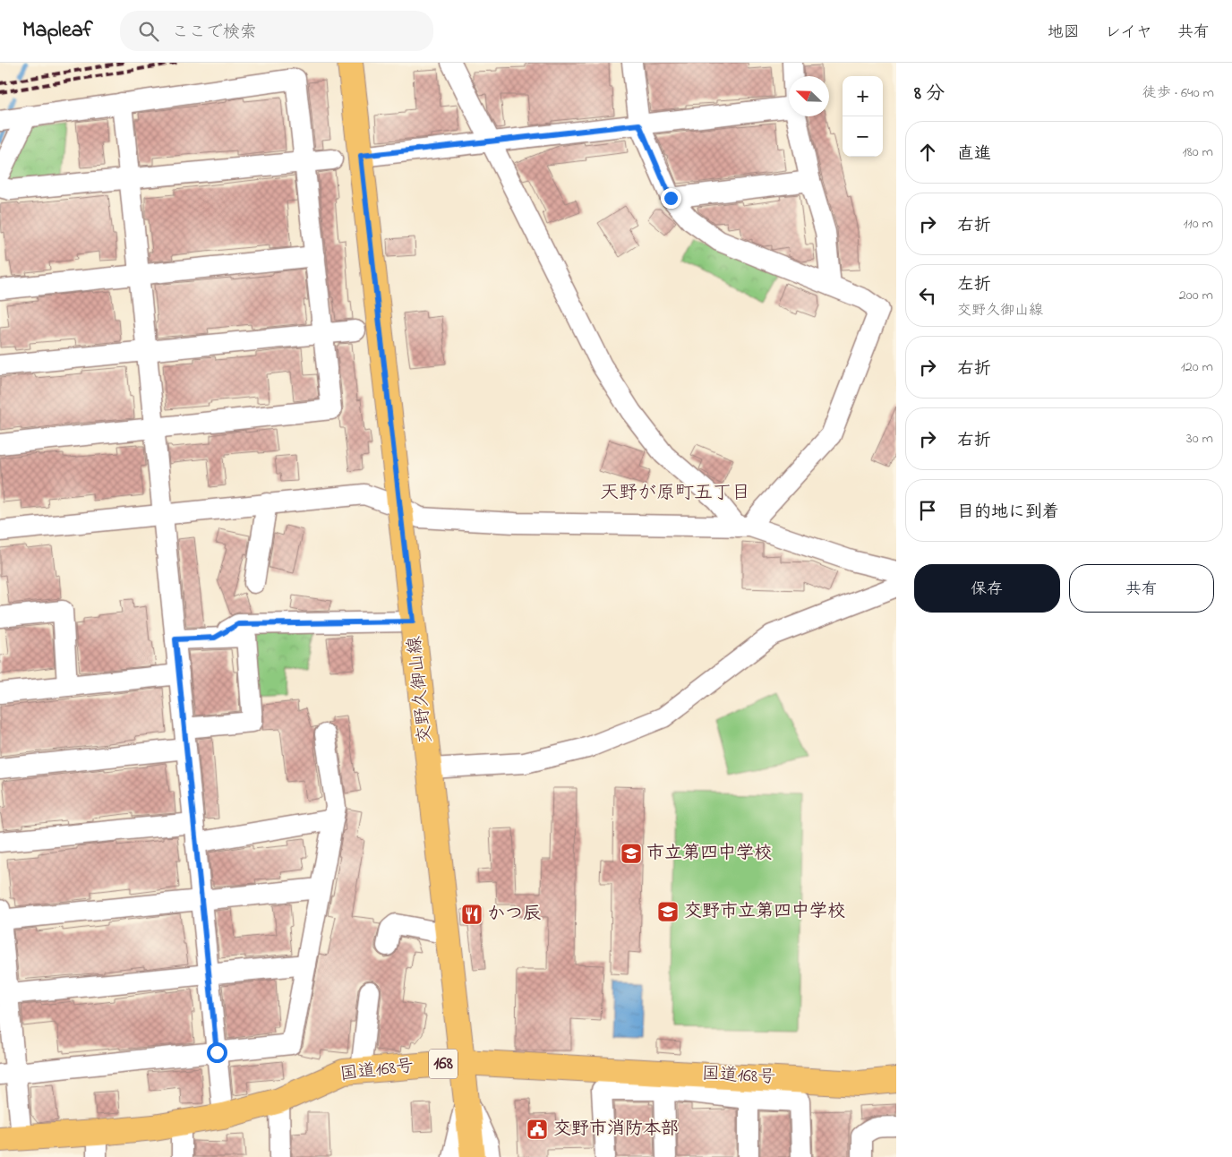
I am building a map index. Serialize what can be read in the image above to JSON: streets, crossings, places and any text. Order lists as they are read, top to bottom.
{
  "streets": {
    "main road": ["交野久御山線", "168", "国道168号"]
  },
  "crossings": [
    ["交野久御山線", "国道168号"]
  ],
  "districts": ["天野が原町五丁目"],
  "places": {
    "school or university": ["市立第四中学校", "交野市立第四中学校"],
    "restaurant": ["かつ辰"],
    "public building": ["交野市消防本部"]
  },
  "north": "top left",
  "page": {
    "header": "Mapleaf",
    "search": "ここで検索",
    "nav": ["地図", "レイヤ", "共有"],
    "heading": ["8 分", "徒歩 · 640 m"],
    "map_buttons": ["+", "−"],
    "list": [
      ["直進", "180 m"],
      ["右折", "110 m"],
      ["左折", "交野久御山線", "200 m"],
      ["右折", "120 m"],
      ["右折", "30 m"],
      "目的地に到着"
    ],
    "buttons": ["保存", "共有"]
  }
}
